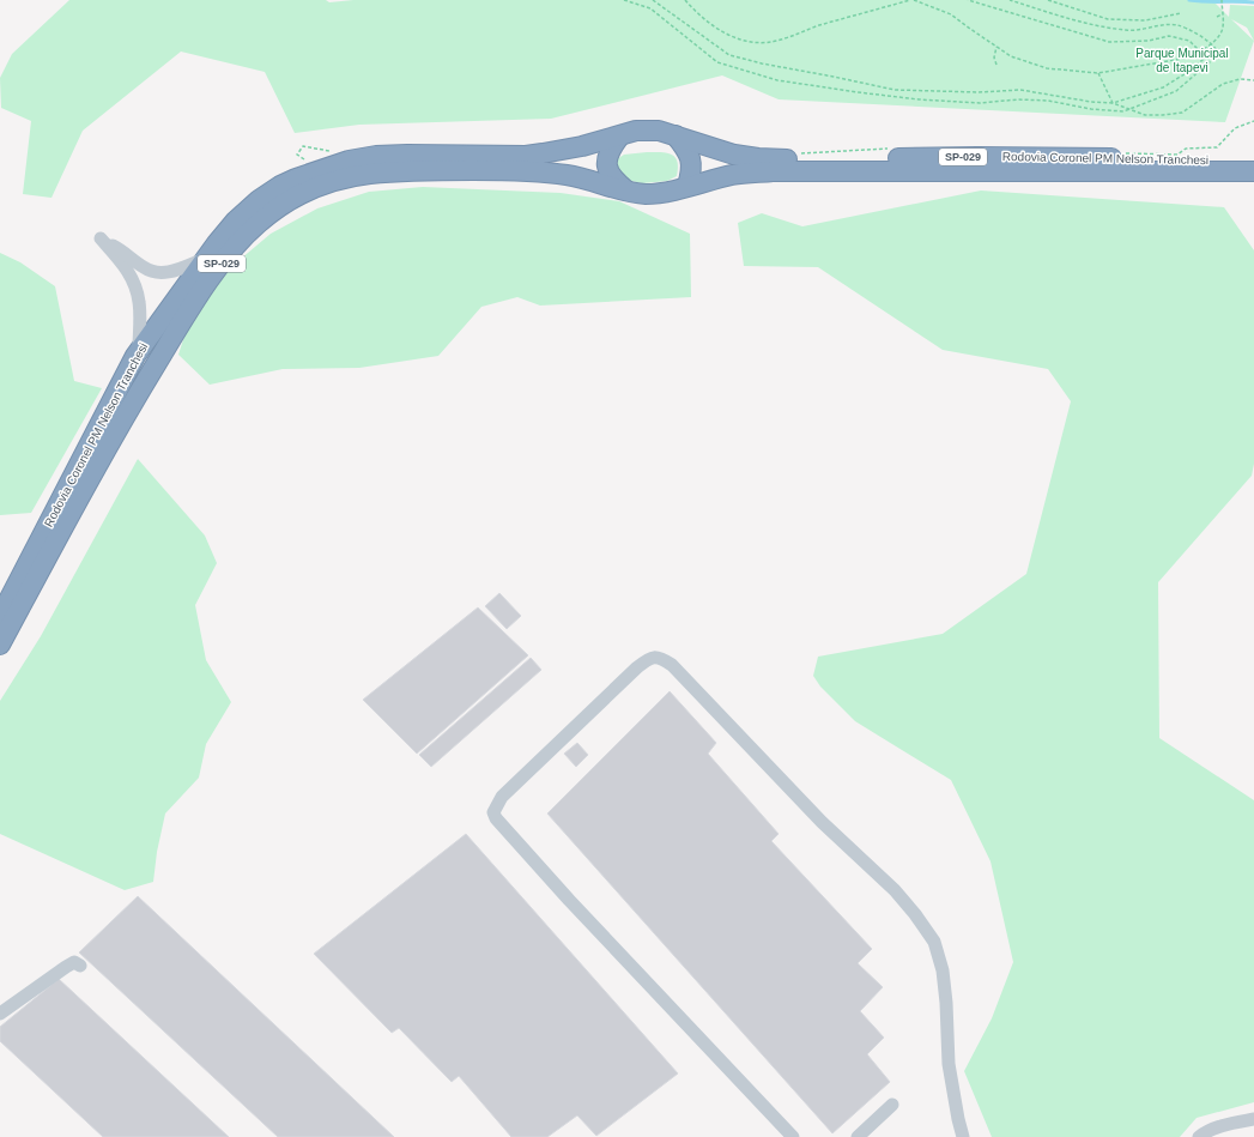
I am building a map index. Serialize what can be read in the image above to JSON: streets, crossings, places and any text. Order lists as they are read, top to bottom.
{
  "streets": {
    "highway": ["SP-029", "Rodovia Coronel PM Nelson Tranchesi"]
  },
  "parks": ["Parque Municipal de Itapevi"]
}
